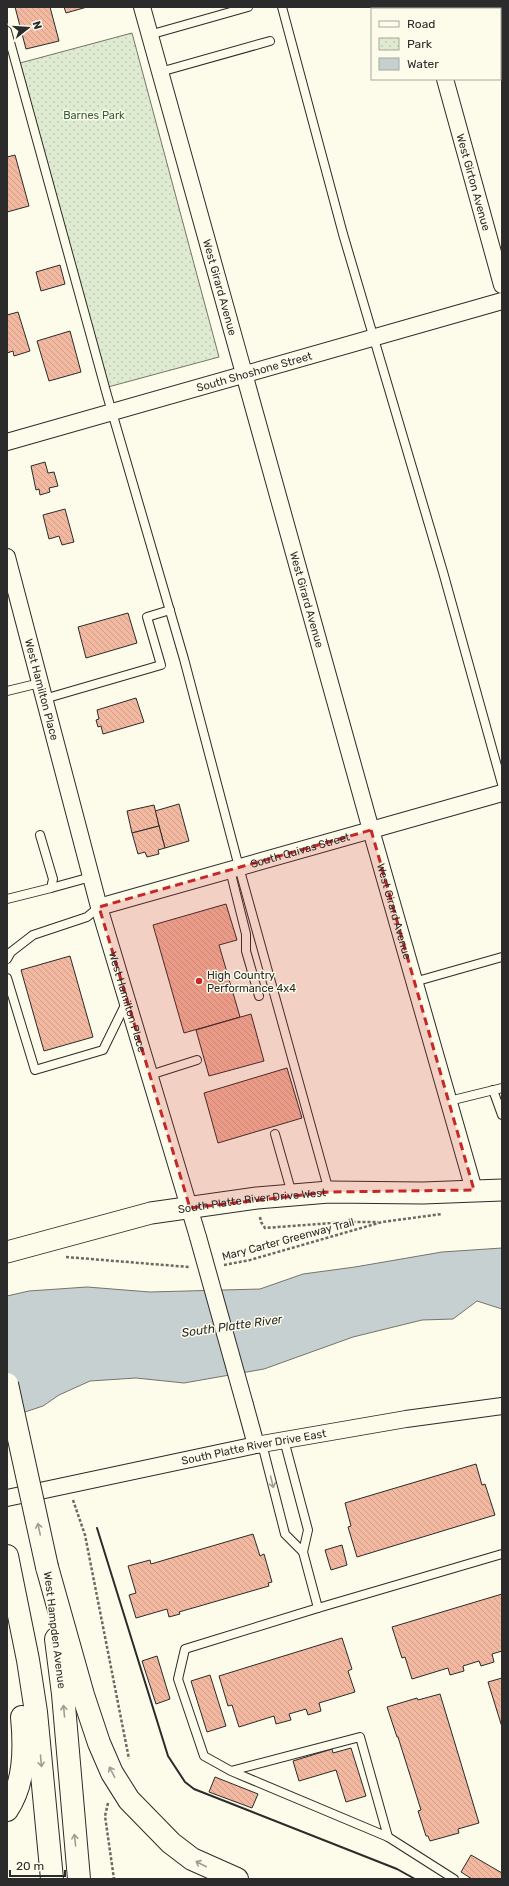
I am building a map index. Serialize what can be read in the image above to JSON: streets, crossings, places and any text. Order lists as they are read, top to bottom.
{
  "streets": {
    "highway": ["West Hampden Avenue"],
    "street": [
      "West Girton Avenue",
      "West Girard Avenue",
      "South Shoshone Street",
      "West Hamilton Place",
      "South Quivas Street",
      "South Platte River Drive West",
      "South Platte River Drive East"
    ],
    "path": ["Mary Carter Greenway Trail"]
  },
  "crossings": [
    ["West Girard Avenue", "South Shoshone Street"],
    ["West Girard Avenue", "South Quivas Street"],
    ["West Girard Avenue", "South Platte River Drive West"],
    ["West Hamilton Place", "South Quivas Street"],
    ["West Hamilton Place", "South Platte River Drive West"],
    ["West Hamilton Place", "South Platte River Drive East"]
  ],
  "water": ["South Platte River"],
  "parks": ["Barnes Park"],
  "places": ["High Country Performance 4x4"],
  "legend": ["Road", "Park", "Water"],
  "scale_bar": "20 m",
  "north": "right"
}
